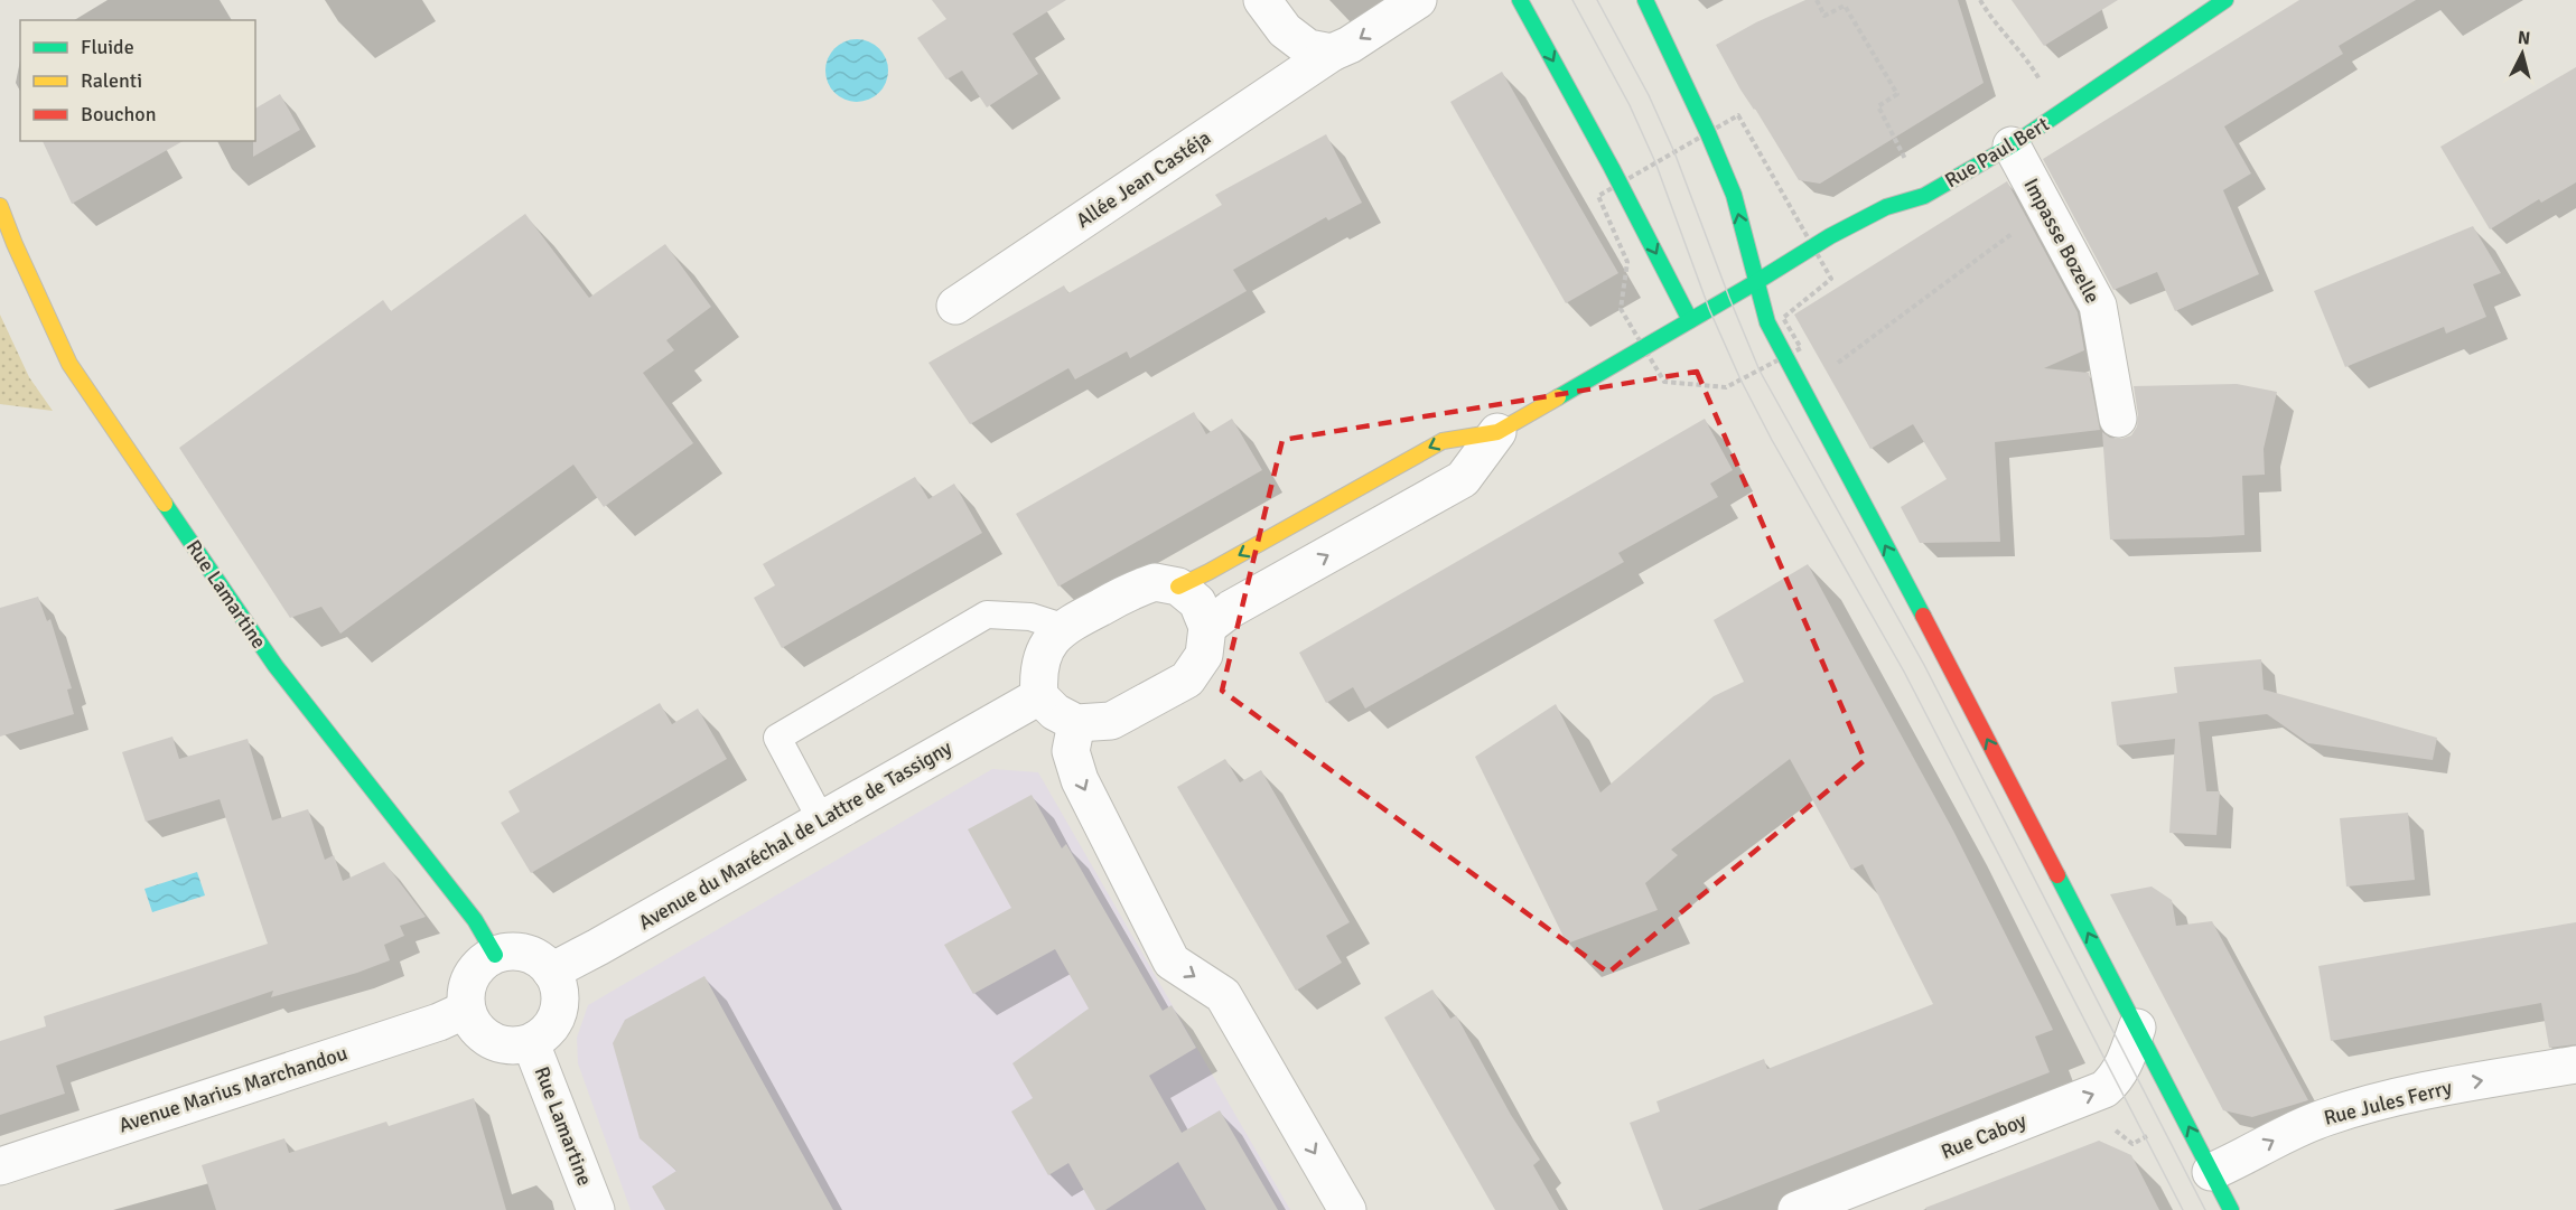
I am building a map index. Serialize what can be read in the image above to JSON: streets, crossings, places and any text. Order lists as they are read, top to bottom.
{
  "streets": {
    "street": [
      "Rue Paul Bert",
      "Allée Jean Castéja",
      "Impasse Bozelle",
      "Rue Lamartine",
      "Avenue du Maréchal de Lattre de Tassigny",
      "Avenue Marius Marchandou",
      "Rue Jules Ferry",
      "Rue Caboy"
    ]
  },
  "crossings": [
    ["Rue Paul Bert", "Impasse Bozelle"],
    ["Rue Lamartine", "Avenue du Maréchal de Lattre de Tassigny"],
    ["Rue Lamartine", "Avenue Marius Marchandou"],
    ["Avenue du Maréchal de Lattre de Tassigny", "Avenue Marius Marchandou"]
  ],
  "one_way": ["Rue Jules Ferry", "Rue Caboy"],
  "legend": ["Fluide", "Ralenti", "Bouchon"],
  "north": "top"
}
